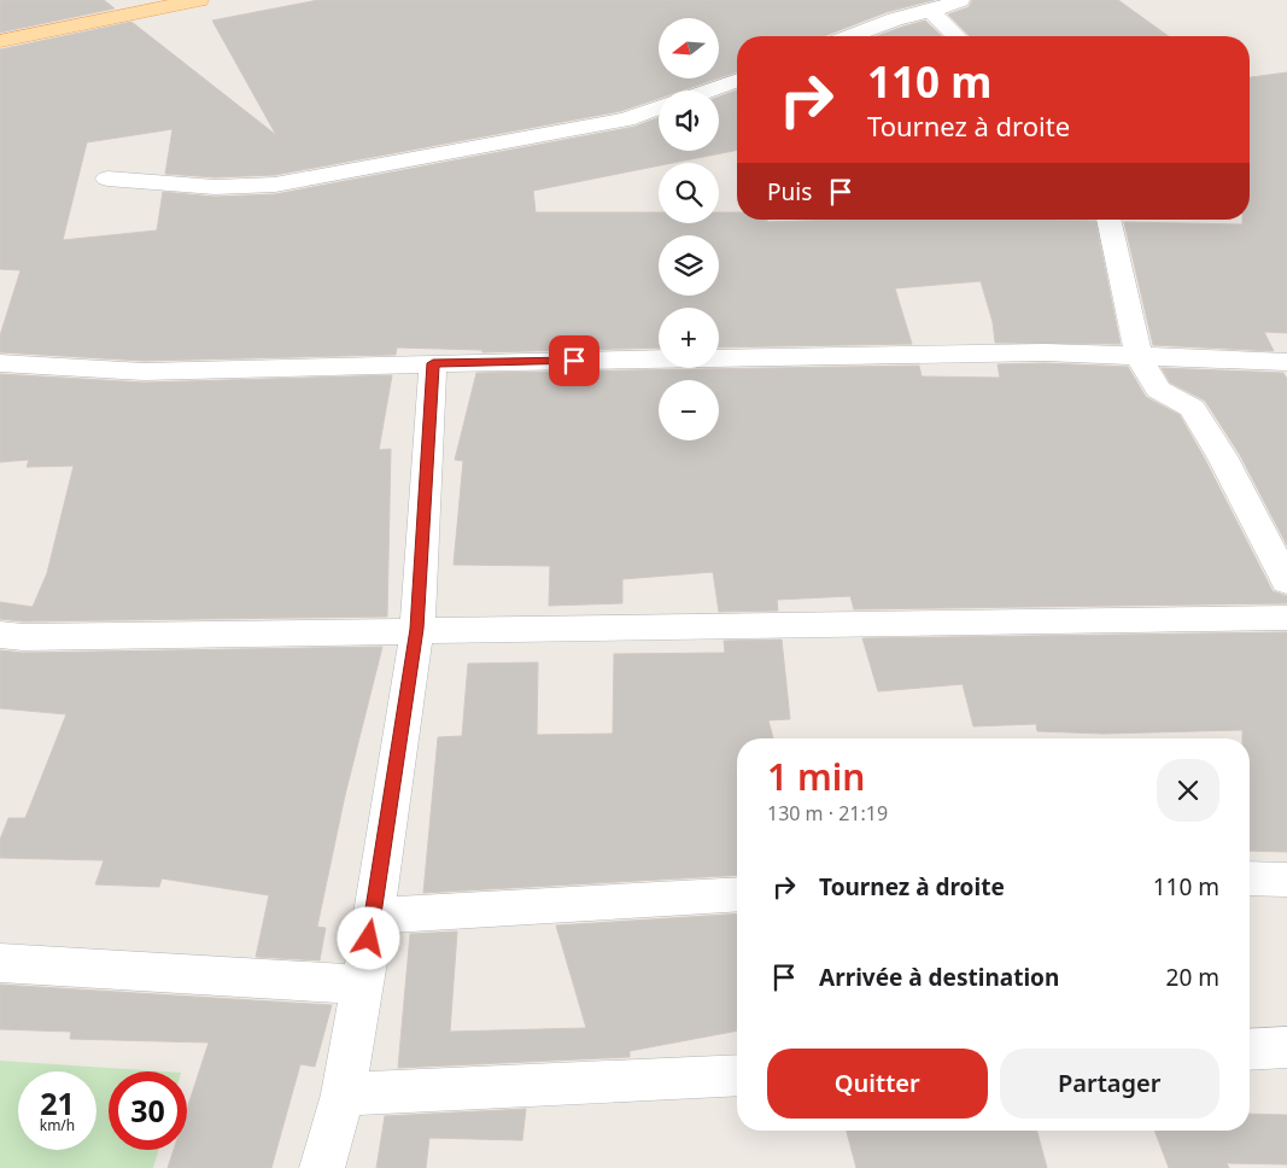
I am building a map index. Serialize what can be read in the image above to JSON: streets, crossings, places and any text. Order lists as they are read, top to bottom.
{
  "north": "left",
  "page": {
    "map_buttons": ["+", "−"],
    "turn": ["110 m", "Tournez à droite"],
    "then": "Puis",
    "heading": ["1 min", "130 m · 21:19"],
    "list": [
      {
        "name": "Tournez à droite",
        "value": "110 m"
      },
      {
        "name": "Arrivée à destination",
        "value": "20 m"
      }
    ],
    "buttons": ["Quitter", "Partager"],
    "speed": "21 km/h",
    "limit": "30"
  }
}
